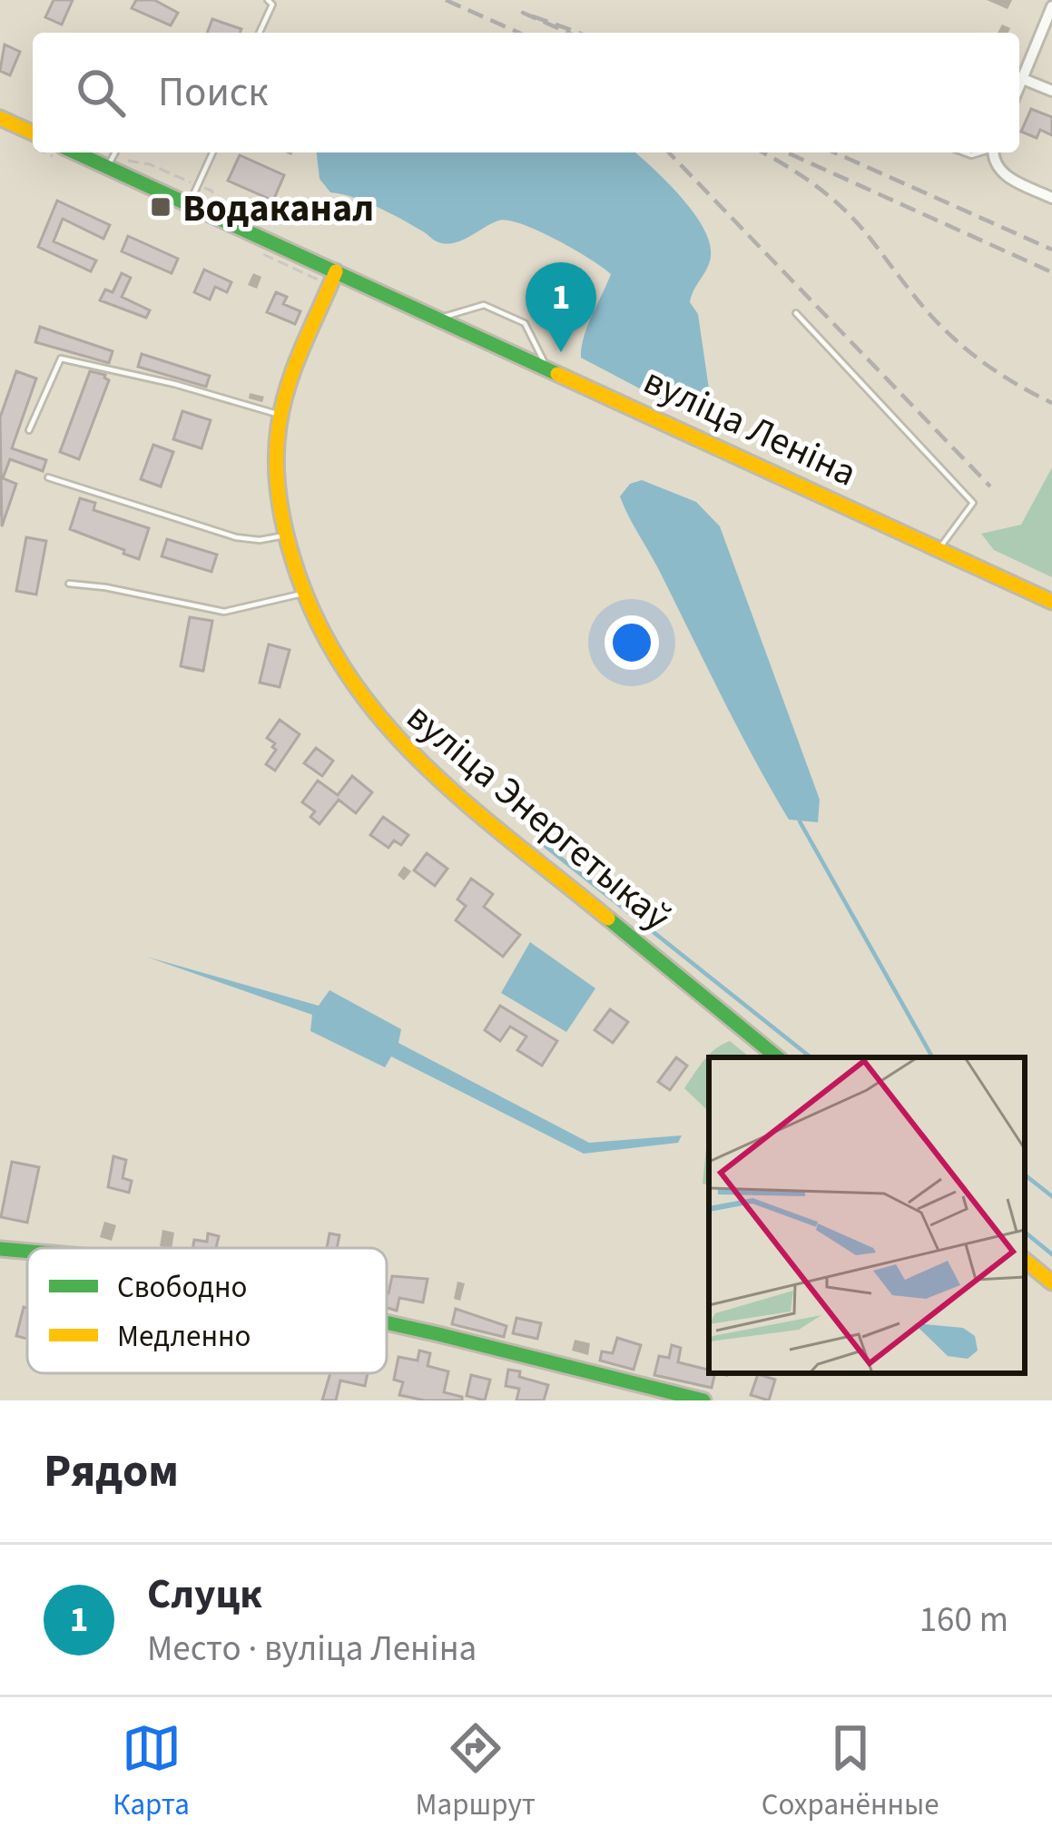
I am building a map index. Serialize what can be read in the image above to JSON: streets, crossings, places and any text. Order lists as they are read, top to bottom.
{
  "streets": {
    "street": ["вуліца Леніна", "вуліца Энергетыкаў"]
  },
  "crossings": [
    ["вуліца Леніна", "вуліца Энергетыкаў"]
  ],
  "places": {
    "transit": ["Водаканал"]
  },
  "legend": ["Свободно", "Медленно"],
  "page": {
    "search": "Поиск",
    "pins": "1",
    "heading": "Рядом",
    "list": [
      {
        "mark": "1",
        "name": "Слуцк",
        "note": "Место · вуліца Леніна",
        "value": "160 m"
      }
    ],
    "nav": ["Карта", "Маршрут", "Сохранённые"]
  }
}
